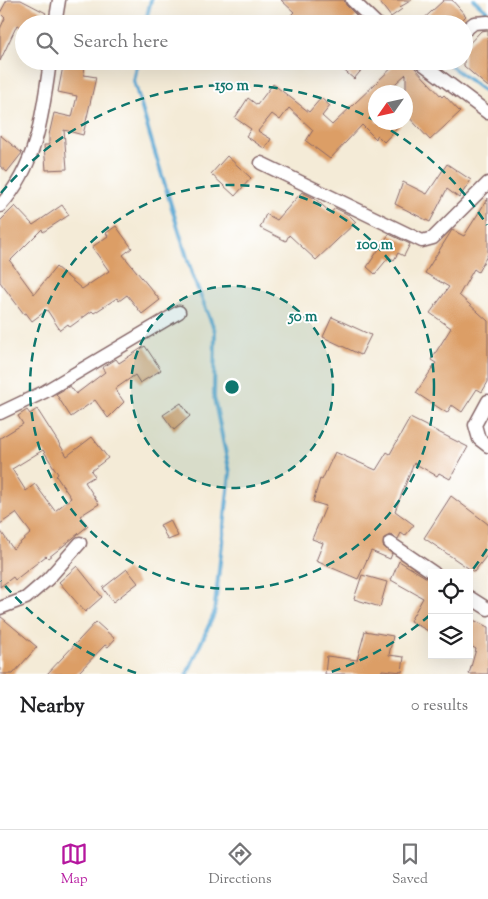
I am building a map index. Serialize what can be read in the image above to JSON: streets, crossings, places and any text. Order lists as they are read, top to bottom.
{
  "north": "bottom left",
  "page": {
    "search": "Search here",
    "heading": ["Nearby", "0 results"],
    "nav": ["Map", "Directions", "Saved"]
  },
  "rings": ["150 m", "100 m", "50 m"]
}
